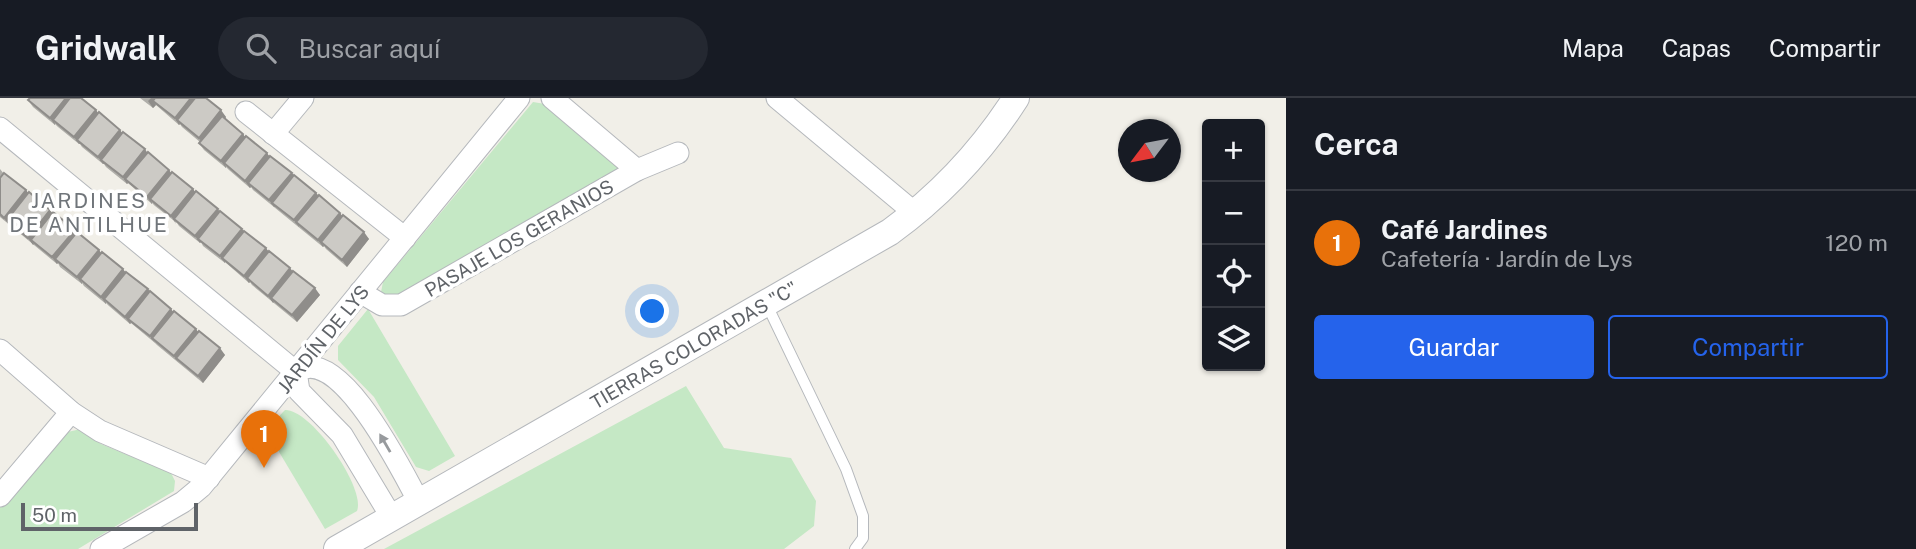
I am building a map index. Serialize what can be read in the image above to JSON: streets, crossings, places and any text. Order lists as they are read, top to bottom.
{
  "streets": {
    "street": ["PASAJE LOS GERANIOS", "JARDÍN DE LYS", "TIERRAS COLORADAS \"C\""]
  },
  "crossings": [
    ["PASAJE LOS GERANIOS", "JARDÍN DE LYS"]
  ],
  "districts": ["JARDINES DE ANTILHUE"],
  "scale_bar": "50 m",
  "north": "bottom left",
  "page": {
    "header": "Gridwalk",
    "search": "Buscar aquí",
    "nav": ["Mapa", "Capas", "Compartir"],
    "heading": "Cerca",
    "map_buttons": ["+", "−"],
    "list": [
      {
        "mark": "1",
        "name": "Café Jardines",
        "note": "Cafetería · Jardín de Lys",
        "value": "120 m"
      }
    ],
    "buttons": ["Guardar", "Compartir"],
    "pins": "1",
    "scale": "50 m"
  }
}
